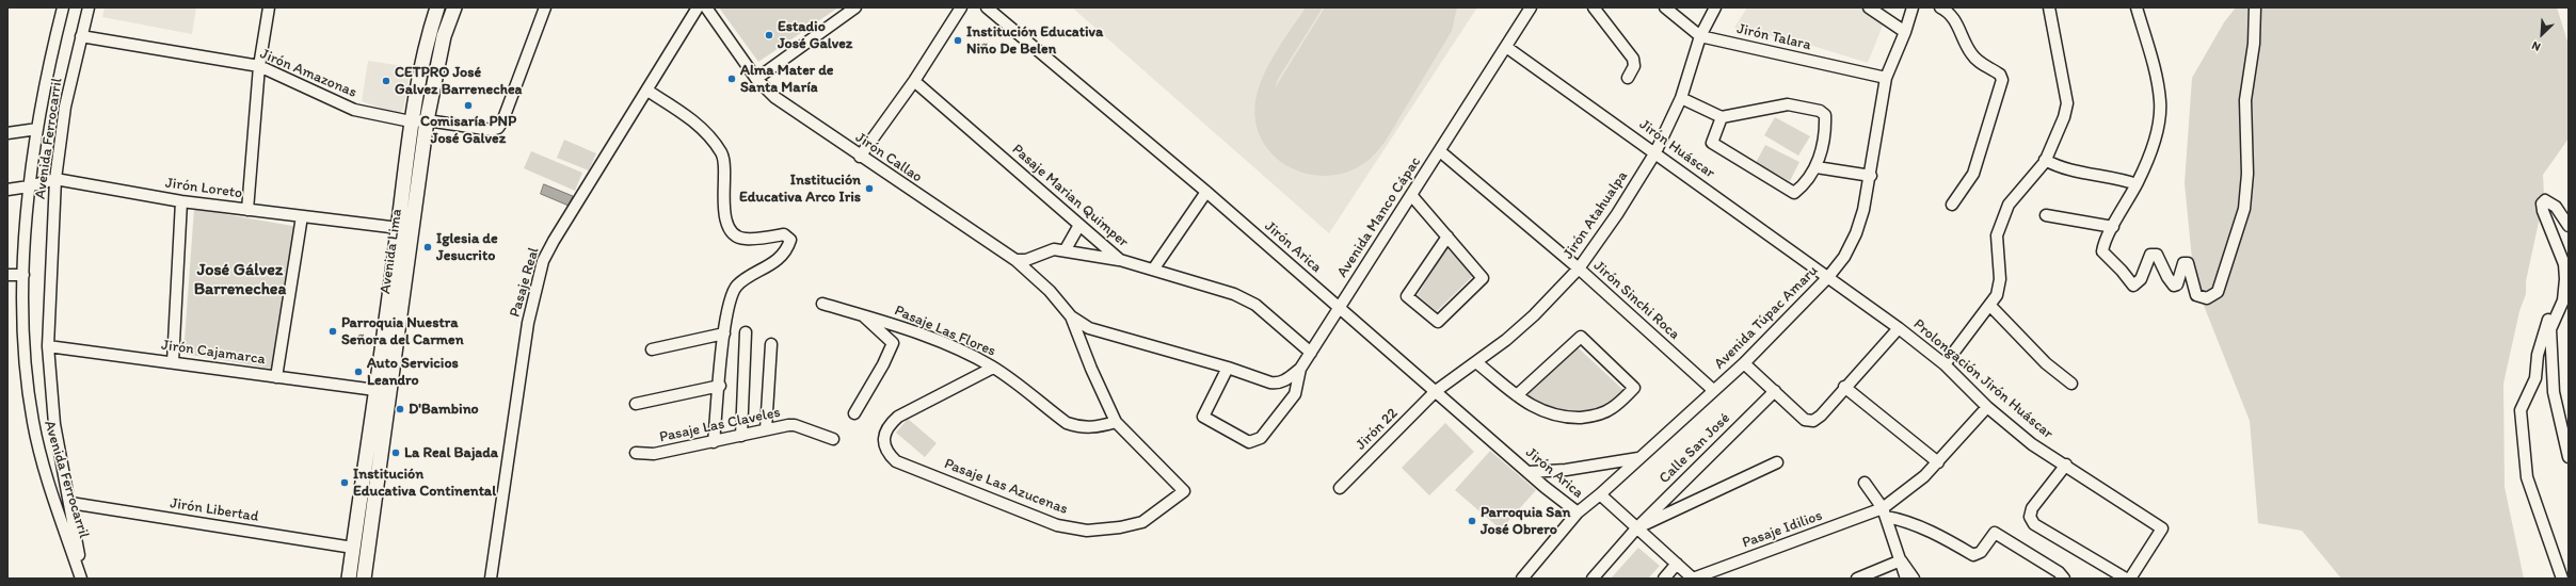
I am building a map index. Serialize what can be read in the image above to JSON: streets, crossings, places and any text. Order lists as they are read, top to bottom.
{
  "streets": {
    "main road": ["Avenida Lima"],
    "street": [
      "Jirón Talara",
      "Jirón Amazonas",
      "Avenida Ferrocarril",
      "Jirón Huáscar",
      "Jirón Callao",
      "Jirón Loreto",
      "Pasaje Marian Quimper",
      "Jirón Atahualpa",
      "Avenida Manco Cápac",
      "Jirón Arica",
      "Pasaje Real",
      "Jirón Sinchi Roca",
      "Avenida Túpac Amaru",
      "Pasaje Las Flores",
      "Jirón Cajamarca",
      "Prolongación Jirón Huáscar",
      "Pasaje Las Claveles",
      "Jirón 22",
      "Calle San José",
      "Pasaje Las Azucenas",
      "Jirón Libertad",
      "Pasaje Idilios"
    ]
  },
  "crossings": [
    ["Jirón Talara", "Jirón Atahualpa"],
    ["Jirón Talara", "Avenida Túpac Amaru"],
    ["Jirón Amazonas", "Avenida Ferrocarril"],
    ["Jirón Amazonas", "Avenida Lima"],
    ["Avenida Ferrocarril", "Jirón Loreto"],
    ["Avenida Ferrocarril", "Jirón Cajamarca"],
    ["Avenida Ferrocarril", "Jirón Libertad"],
    ["Jirón Huáscar", "Jirón Atahualpa"],
    ["Jirón Huáscar", "Avenida Manco Cápac"],
    ["Jirón Huáscar", "Avenida Túpac Amaru"],
    ["Jirón Huáscar", "Prolongación Jirón Huáscar"],
    ["Jirón Loreto", "Avenida Lima"],
    ["Pasaje Marian Quimper", "Avenida Manco Cápac"],
    ["Jirón Atahualpa", "Jirón Arica"],
    ["Jirón Atahualpa", "Jirón Sinchi Roca"],
    ["Jirón Atahualpa", "Jirón 22"],
    ["Avenida Manco Cápac", "Jirón Arica"],
    ["Avenida Manco Cápac", "Jirón Sinchi Roca"],
    ["Jirón Arica", "Avenida Túpac Amaru"],
    ["Jirón Arica", "Jirón 22"],
    ["Avenida Lima", "Jirón Cajamarca"],
    ["Avenida Lima", "Jirón Libertad"],
    ["Jirón Sinchi Roca", "Avenida Túpac Amaru"],
    ["Avenida Túpac Amaru", "Prolongación Jirón Huáscar"],
    ["Pasaje Las Flores", "Pasaje Las Azucenas"],
    ["Prolongación Jirón Huáscar", "Pasaje Idilios"]
  ],
  "districts": ["José Gálvez Barrenechea"],
  "places": [
    "Estadio José Galvez",
    "Institución Educativa Niño De Belen",
    "Alma Mater de Santa María",
    "CETPRO José Galvez Barrenechea",
    "Comisaría PNP José Galvez",
    "Institución Educativa Arco Iris",
    "Iglesia de Jesucrito",
    "Parroquia Nuestra Señora del Carmen",
    "Auto Servicios Leandro",
    "D'Bambino",
    "La Real Bajada",
    "Institución Educativa Continental",
    "Parroquia San José Obrero"
  ],
  "north": "bottom left"
}
